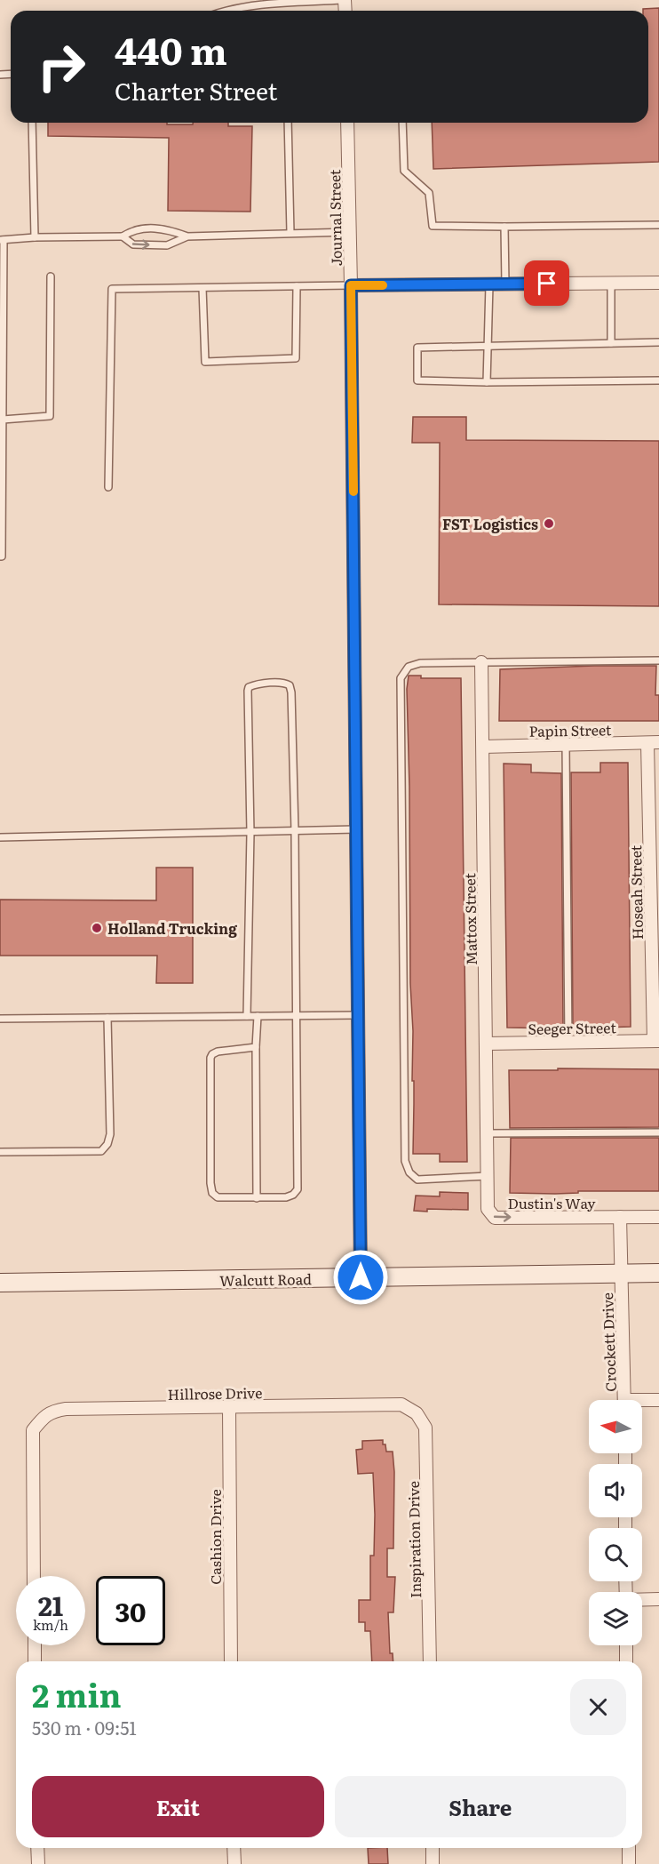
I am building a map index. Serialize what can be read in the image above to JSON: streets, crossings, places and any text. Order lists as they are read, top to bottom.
{
  "streets": {
    "street": [
      "Journal Street",
      "Papin Street",
      "Hoseah Street",
      "Mattox Street",
      "Seeger Street",
      "Dustin's Way",
      "Walcutt Road",
      "Crockett Drive",
      "Hillrose Drive",
      "Cashion Drive",
      "Inspiration Drive"
    ]
  },
  "crossings": [
    ["Journal Street", "Walcutt Road"],
    ["Papin Street", "Hoseah Street"],
    ["Papin Street", "Mattox Street"],
    ["Hoseah Street", "Seeger Street"],
    ["Mattox Street", "Seeger Street"],
    ["Mattox Street", "Dustin's Way"],
    ["Walcutt Road", "Crockett Drive"],
    ["Hillrose Drive", "Cashion Drive"],
    ["Hillrose Drive", "Inspiration Drive"]
  ],
  "one_way": ["Dustin's Way"],
  "places": ["FST Logistics", "Holland Trucking"],
  "north": "left",
  "page": {
    "turn": ["440 m", "Charter Street"],
    "speed": "21 km/h",
    "limit": "30",
    "heading": ["2 min", "530 m · 09:51"],
    "buttons": ["Exit", "Share"]
  }
}
